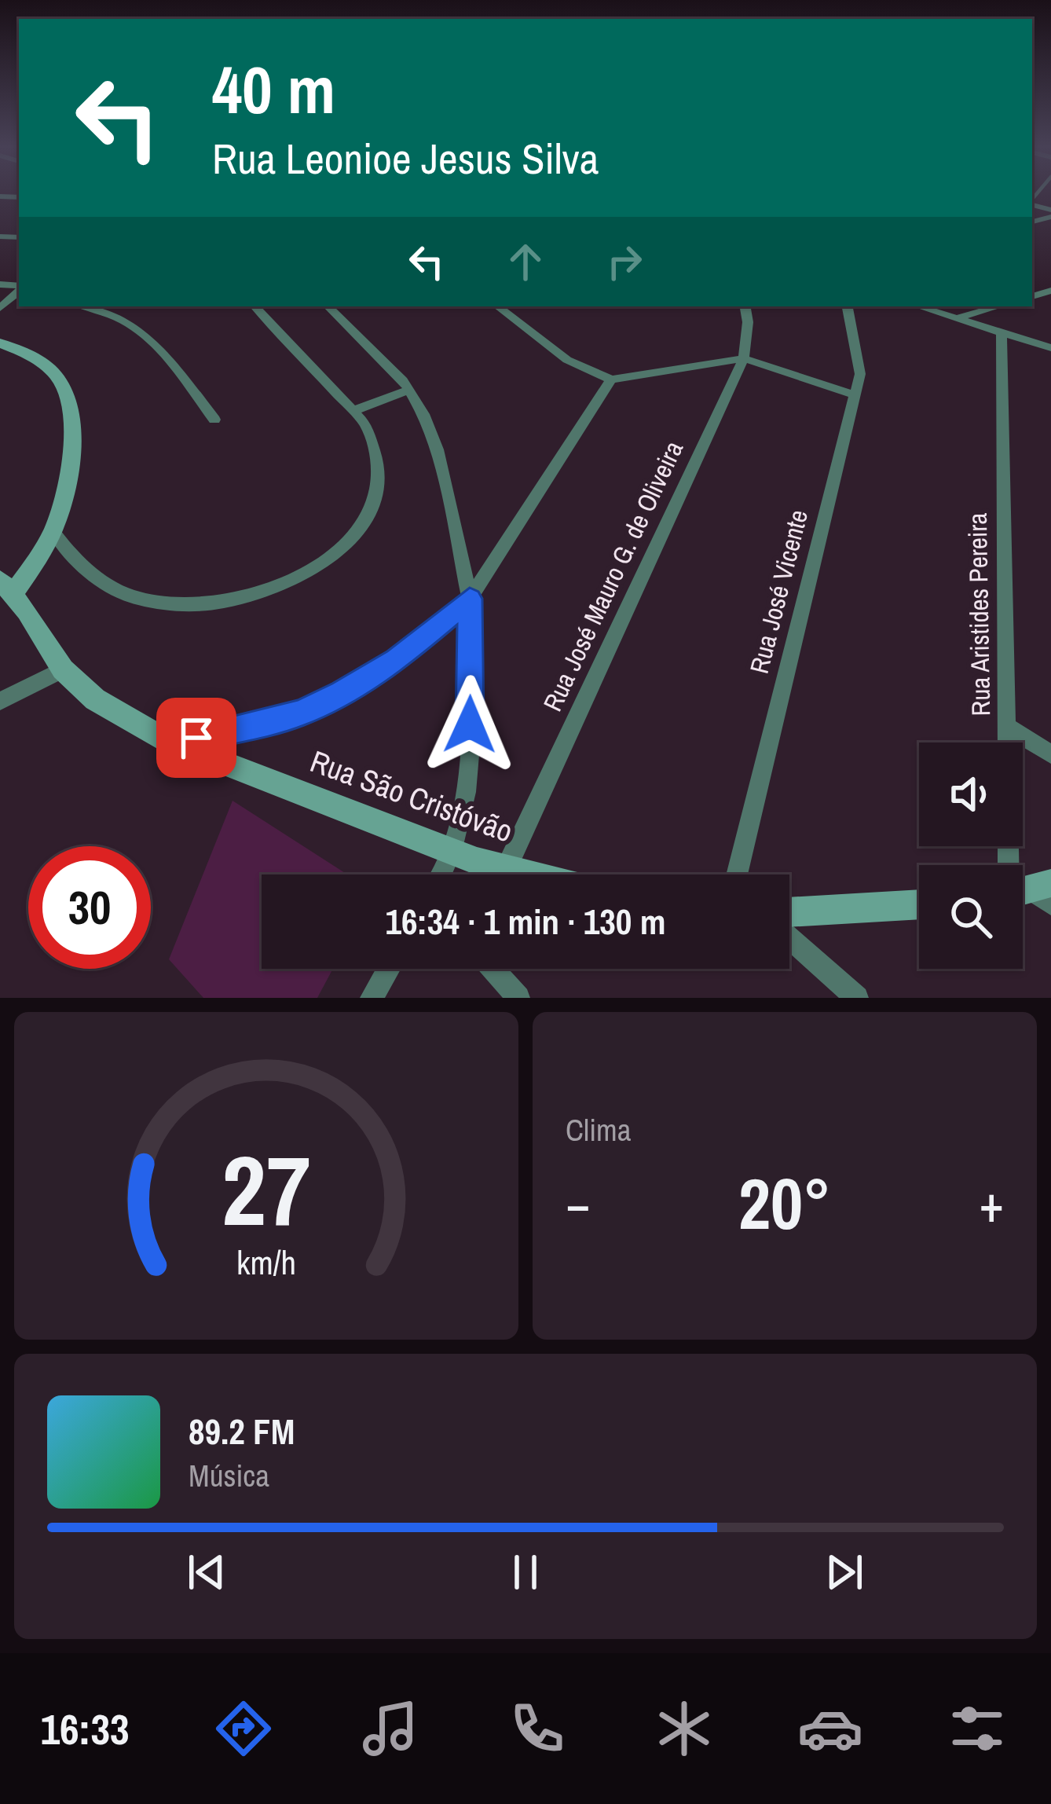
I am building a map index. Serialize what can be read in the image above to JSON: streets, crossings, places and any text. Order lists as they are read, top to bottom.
{
  "streets": {
    "main road": ["Rua São Cristóvão"],
    "street": ["Rua José Mauro G. de Oliveira", "Rua José Vicente", "Rua Aristides Pereira"]
  },
  "crossings": [
    ["Rua José Mauro G. de Oliveira", "Rua São Cristóvão"]
  ],
  "page": {
    "turn": ["40 m", "Rua Leonioe Jesus Silva"],
    "limit": "30",
    "trip": "16:34 · 1 min · 130 m",
    "tile": "Clima",
    "heat": ["−", "20°", "+"],
    "song": ["89.2 FM", "Música"],
    "tabs": "16:33",
    "gauge": ["27", "km/h"]
  }
}
